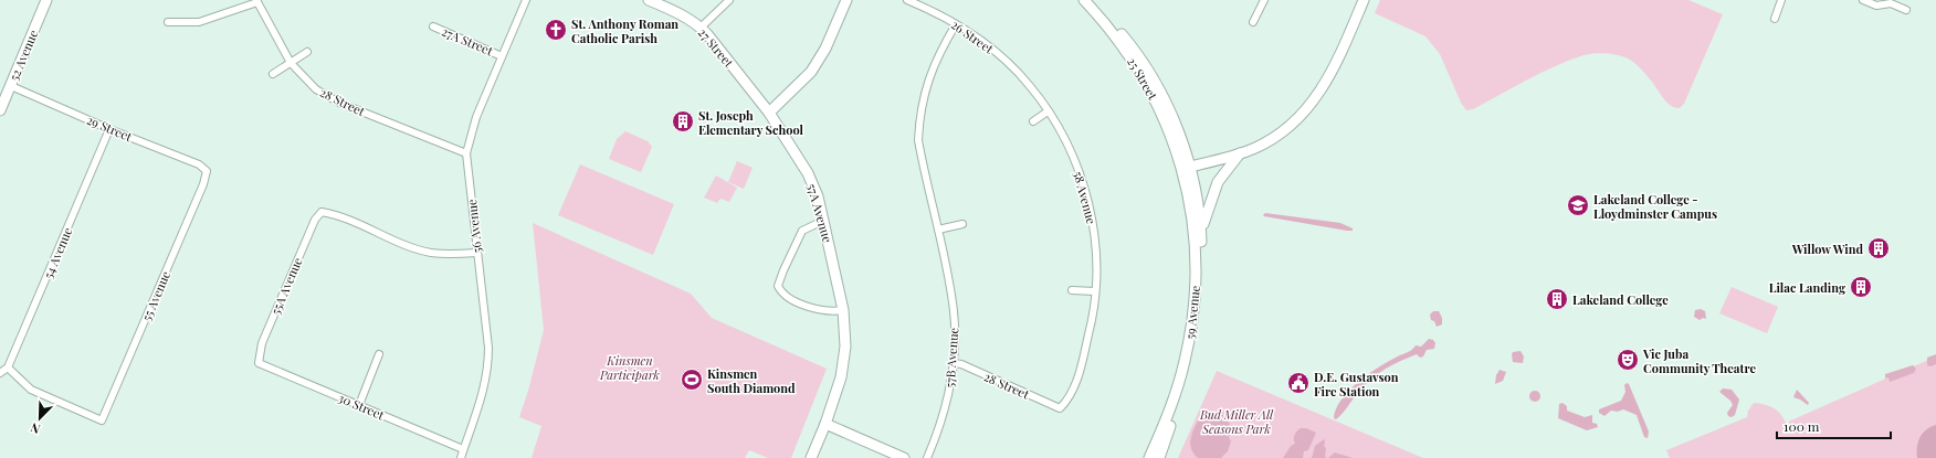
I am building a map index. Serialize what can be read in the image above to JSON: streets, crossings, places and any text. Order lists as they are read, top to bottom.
{
  "streets": {
    "main road": [
      "27 Street",
      "52 Avenue",
      "25 Street",
      "57A Avenue",
      "59 Avenue"
    ],
    "street": [
      "26 Street",
      "27A Street",
      "28 Street",
      "29 Street",
      "58 Avenue",
      "56 Avenue",
      "54 Avenue",
      "55A Avenue",
      "55 Avenue",
      "57B Avenue",
      "30 Street"
    ]
  },
  "crossings": [
    ["26 Street", "58 Avenue"],
    ["26 Street", "57B Avenue"],
    ["27A Street", "56 Avenue"],
    ["27 Street", "57A Avenue"],
    ["52 Avenue", "29 Street"],
    ["25 Street", "59 Avenue"],
    ["28 Street", "58 Avenue"],
    ["28 Street", "56 Avenue"],
    ["28 Street", "57B Avenue"],
    ["29 Street", "54 Avenue"],
    ["29 Street", "55 Avenue"],
    ["56 Avenue", "55A Avenue"],
    ["56 Avenue", "30 Street"],
    ["54 Avenue", "55 Avenue"],
    ["55A Avenue", "30 Street"]
  ],
  "parks": ["Kinsmen Participark", "Bud Miller All Seasons Park"],
  "places": {
    "church": ["St. Anthony Roman Catholic Parish"],
    "building": [
      "St. Joseph Elementary School",
      "Willow Wind",
      "Lilac Landing",
      "Lakeland College"
    ],
    "school or university": ["Lakeland College - Lloydminster Campus"],
    "theatre": ["Vic Juba Community Theatre"],
    "sports": ["Kinsmen South Diamond"],
    "public building": ["D.E. Gustavson Fire Station"]
  },
  "scale_bar": "100 m",
  "north": "bottom left"
}
